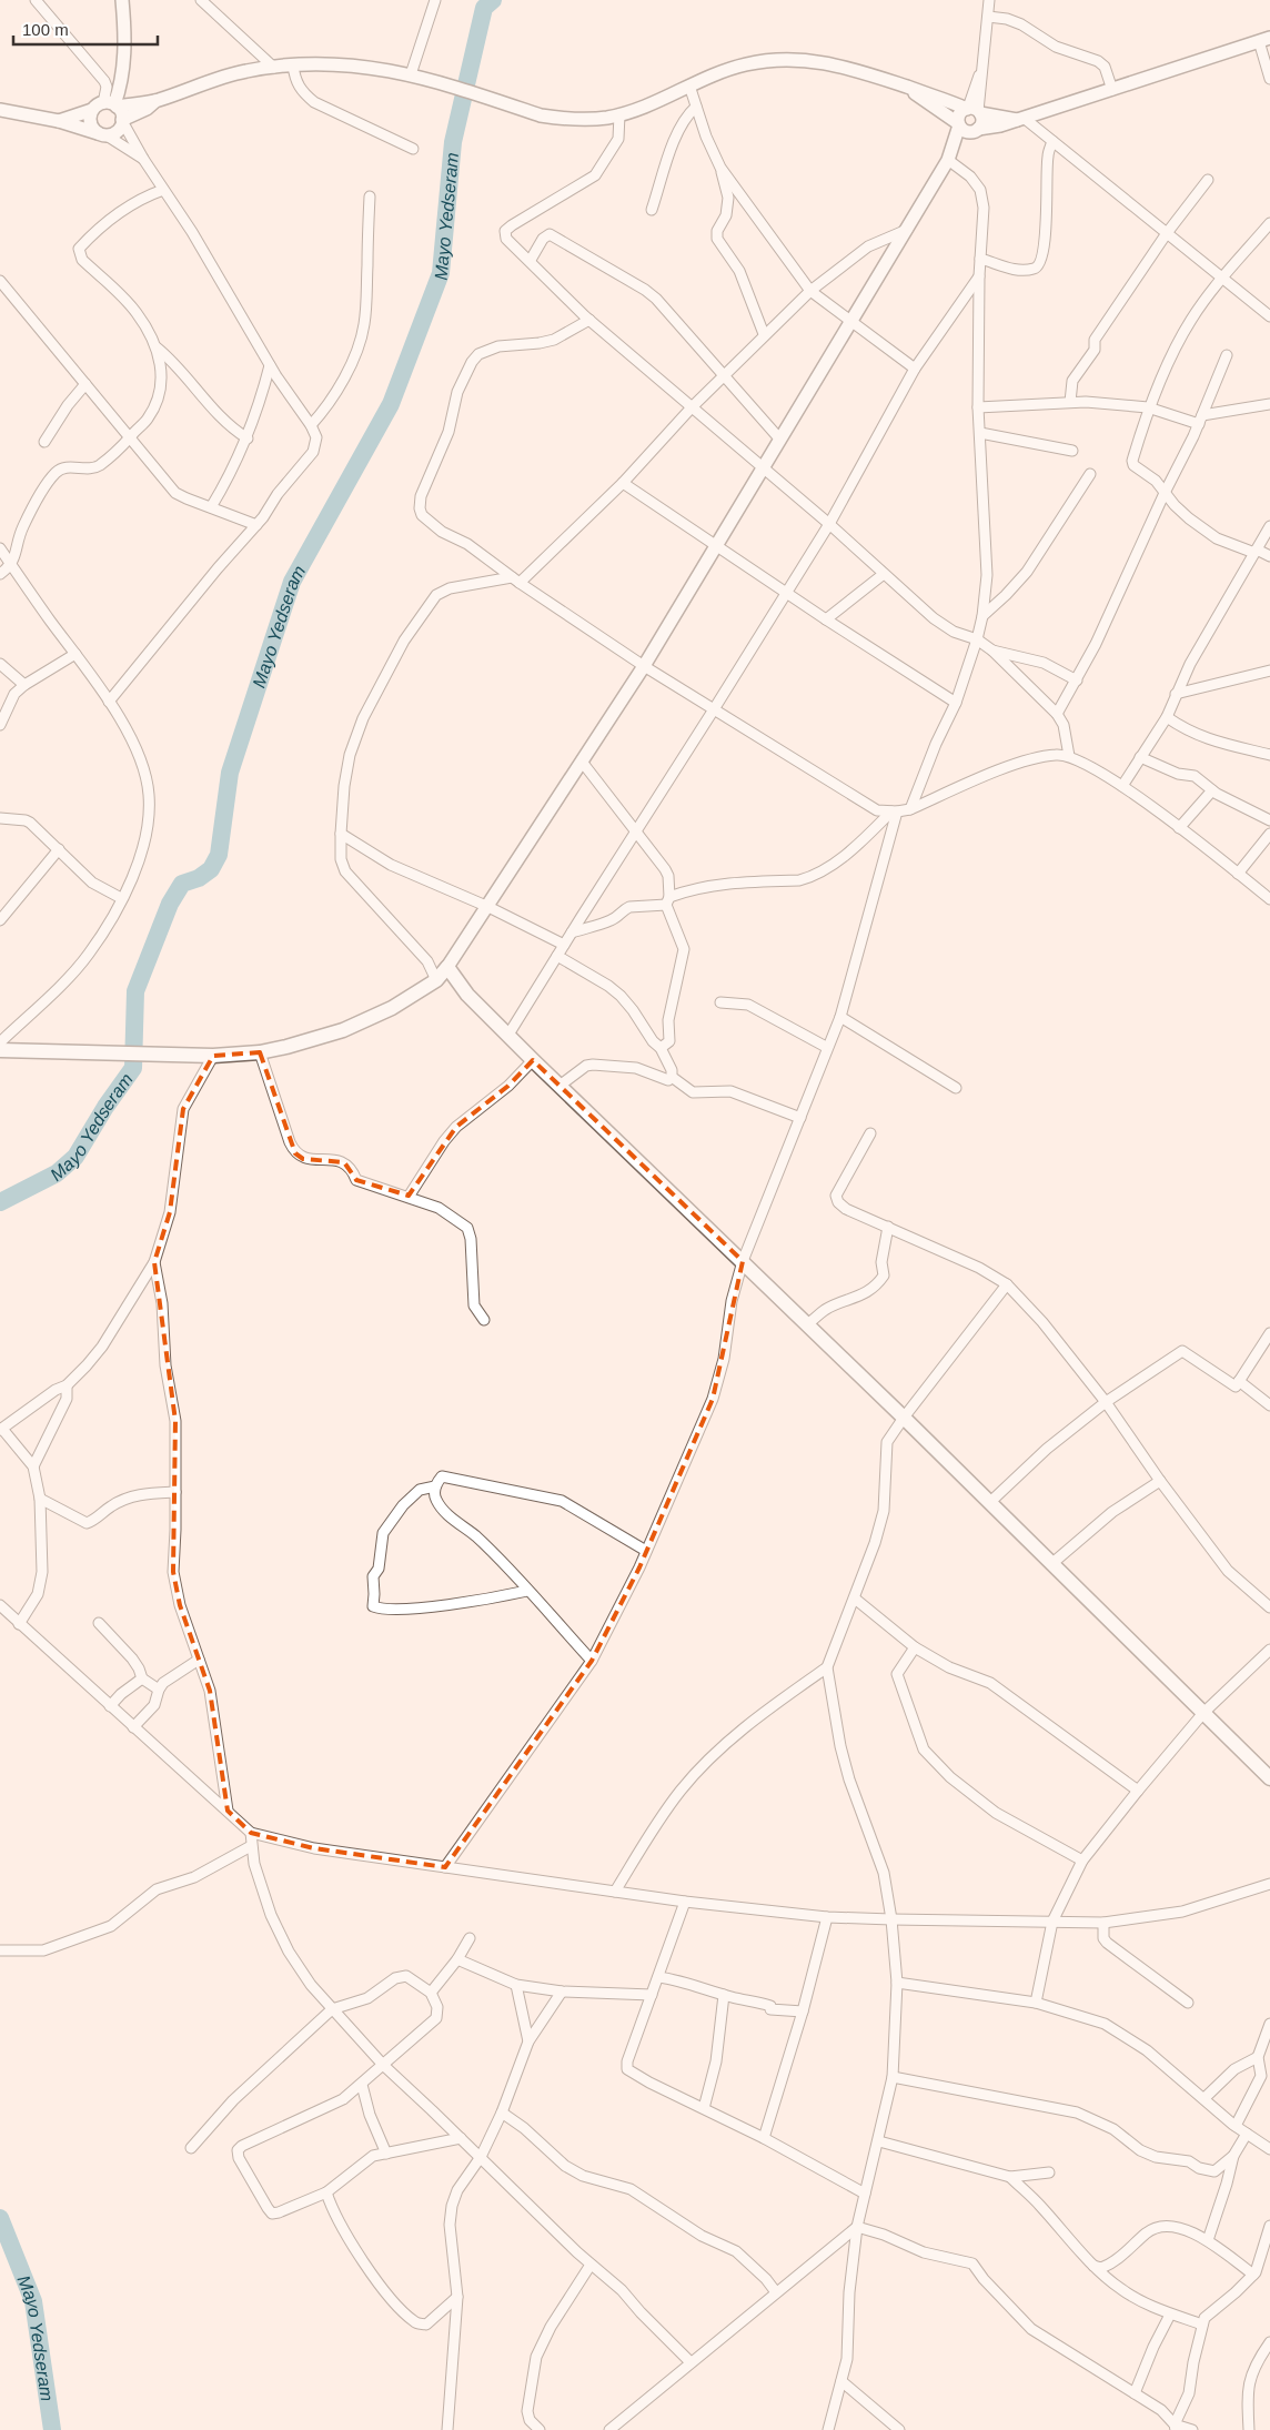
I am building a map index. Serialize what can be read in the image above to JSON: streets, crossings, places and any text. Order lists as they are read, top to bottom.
{
  "water": ["Mayo Yedseram"],
  "scale_bar": "100 m"
}
